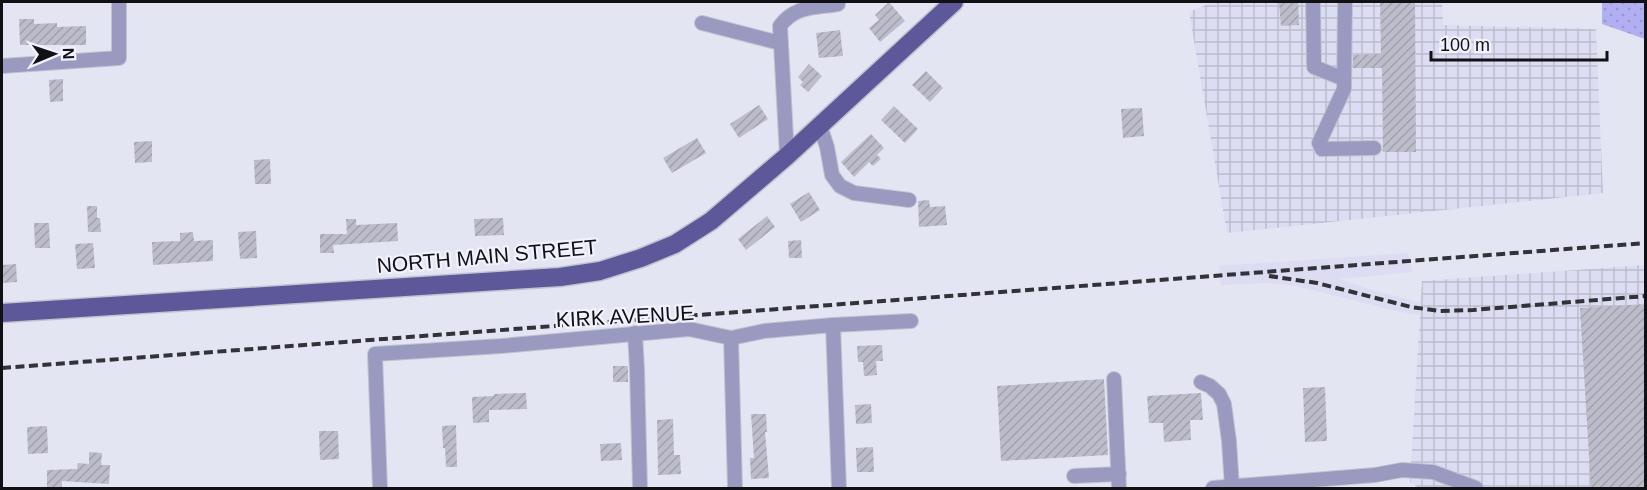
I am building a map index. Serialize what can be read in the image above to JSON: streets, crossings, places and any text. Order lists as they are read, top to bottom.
{
  "streets": {
    "main road": ["NORTH MAIN STREET"],
    "street": ["KIRK AVENUE"]
  },
  "scale_bar": "100 m",
  "north": "right"
}
